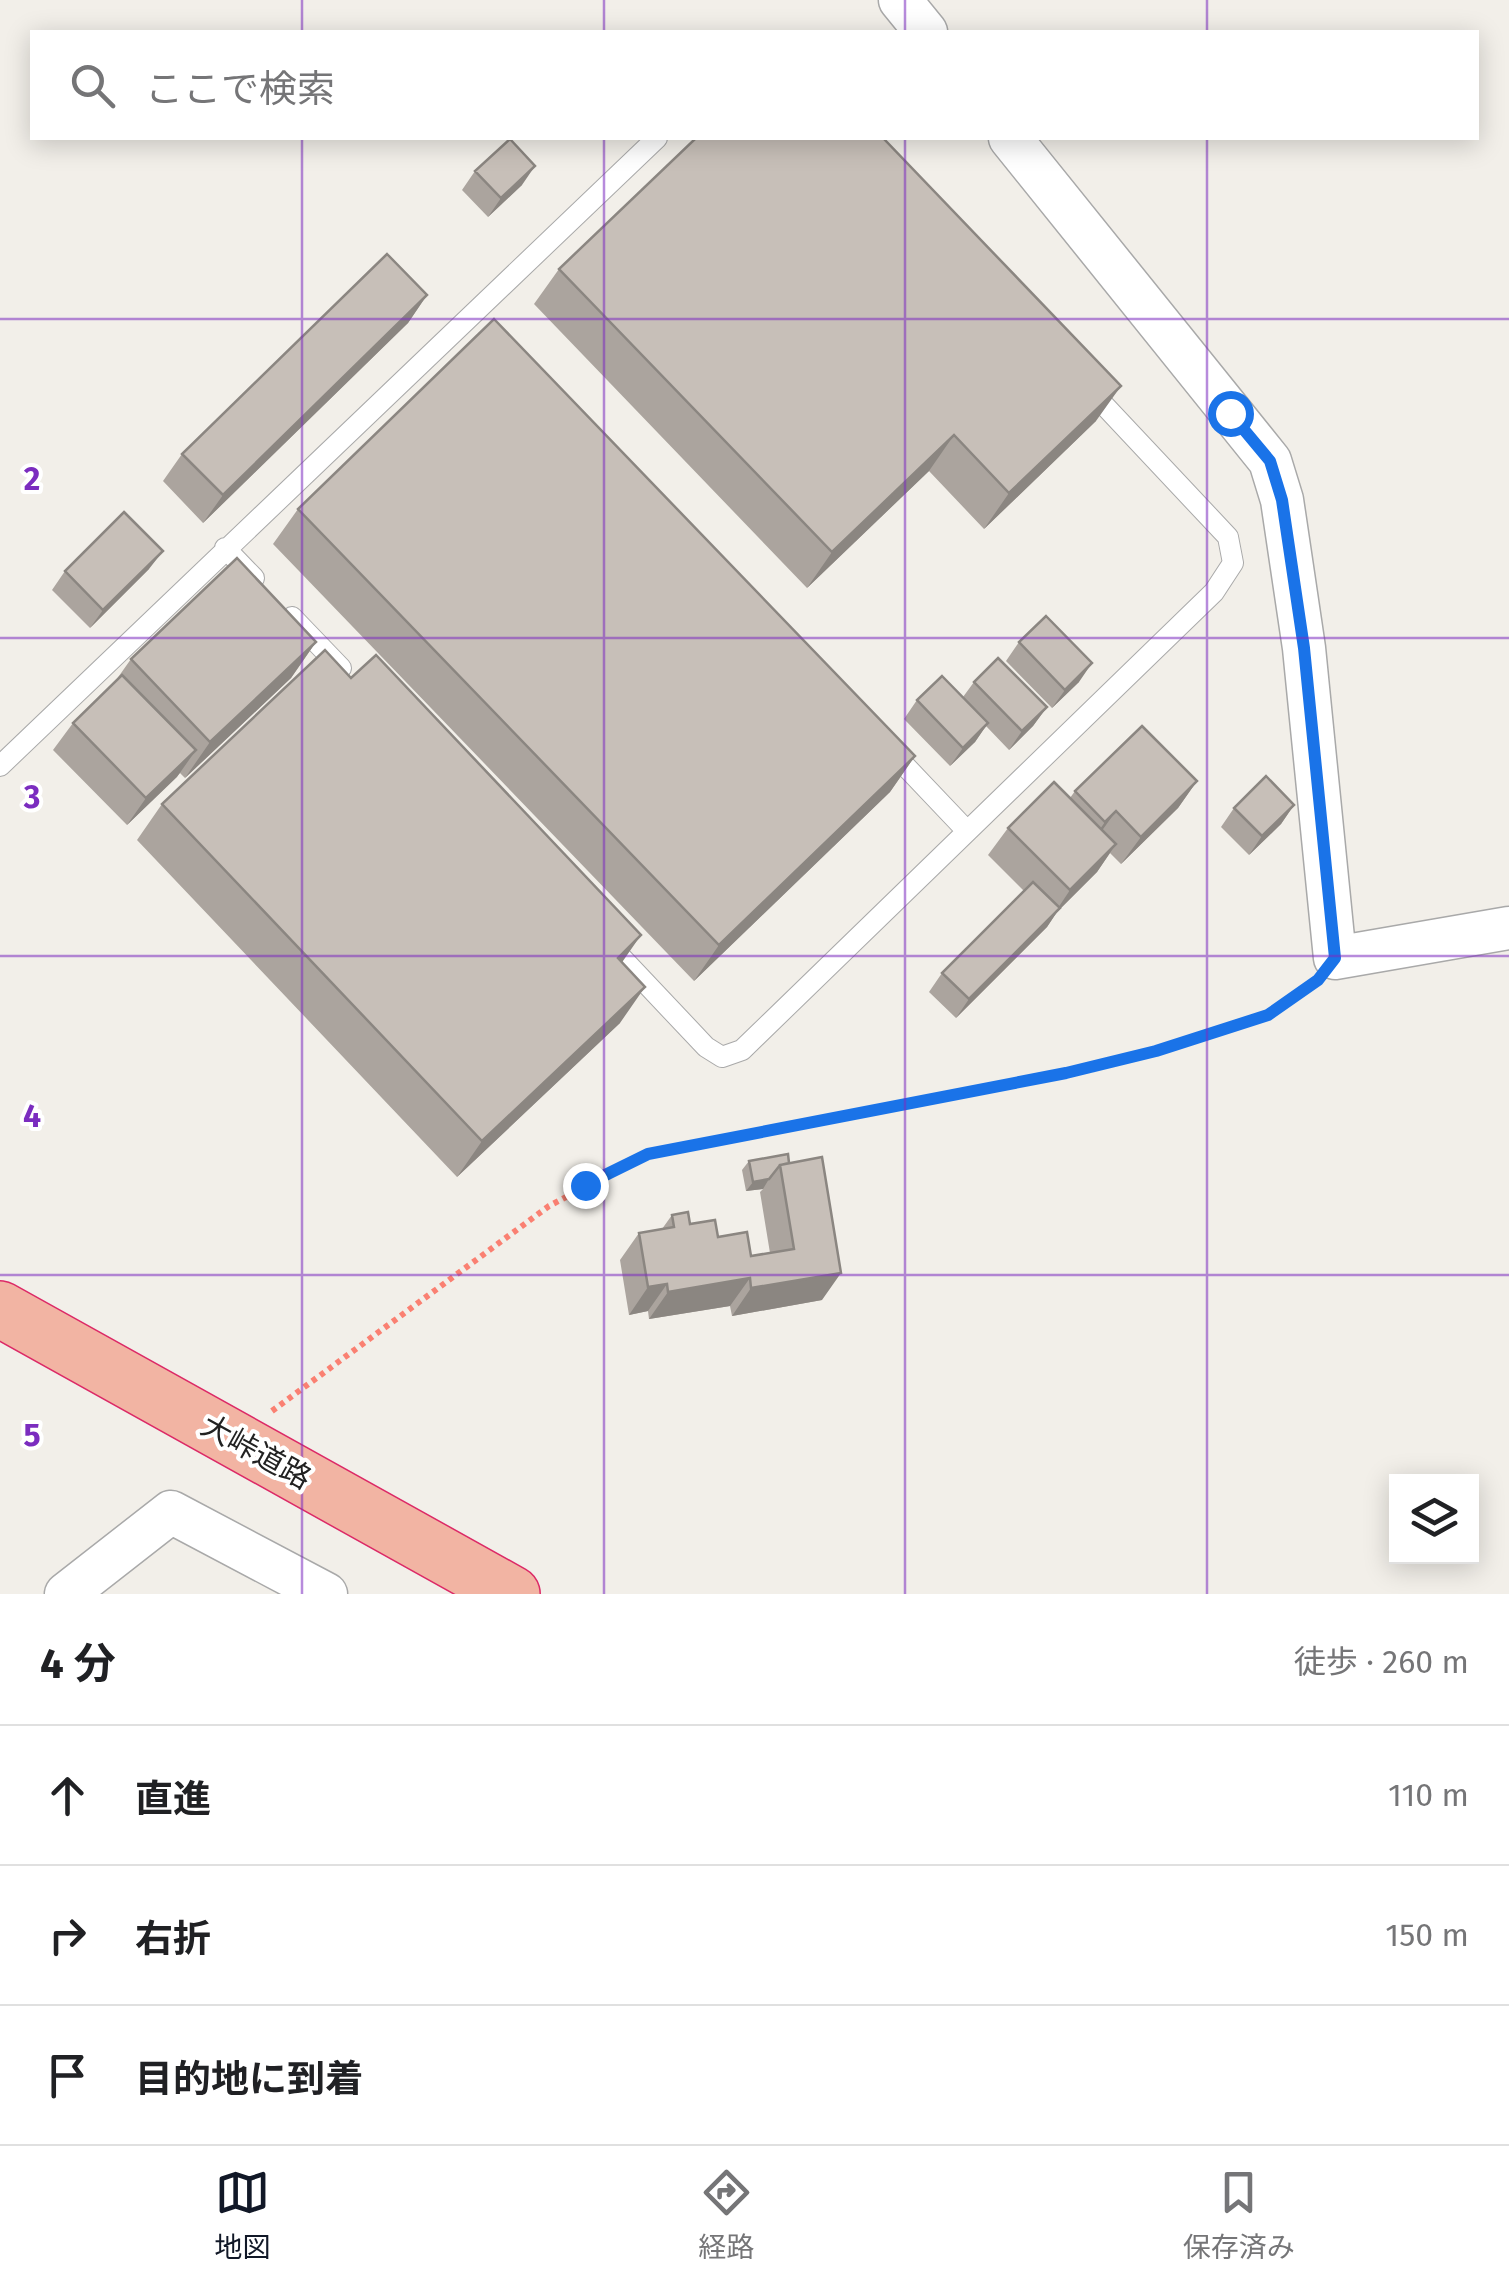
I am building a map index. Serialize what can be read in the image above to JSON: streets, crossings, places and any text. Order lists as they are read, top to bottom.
{
  "streets": {
    "highway": ["大峠道路"]
  },
  "page": {
    "search": "ここで検索",
    "heading": ["4 分", "徒歩 · 260 m"],
    "list": [
      ["直進", "110 m"],
      ["右折", "150 m"],
      "目的地に到着"
    ],
    "nav": ["地図", "経路", "保存済み"]
  },
  "grid": {
    "rows": [
      "2",
      "3",
      "4",
      "5"
    ]
  }
}
